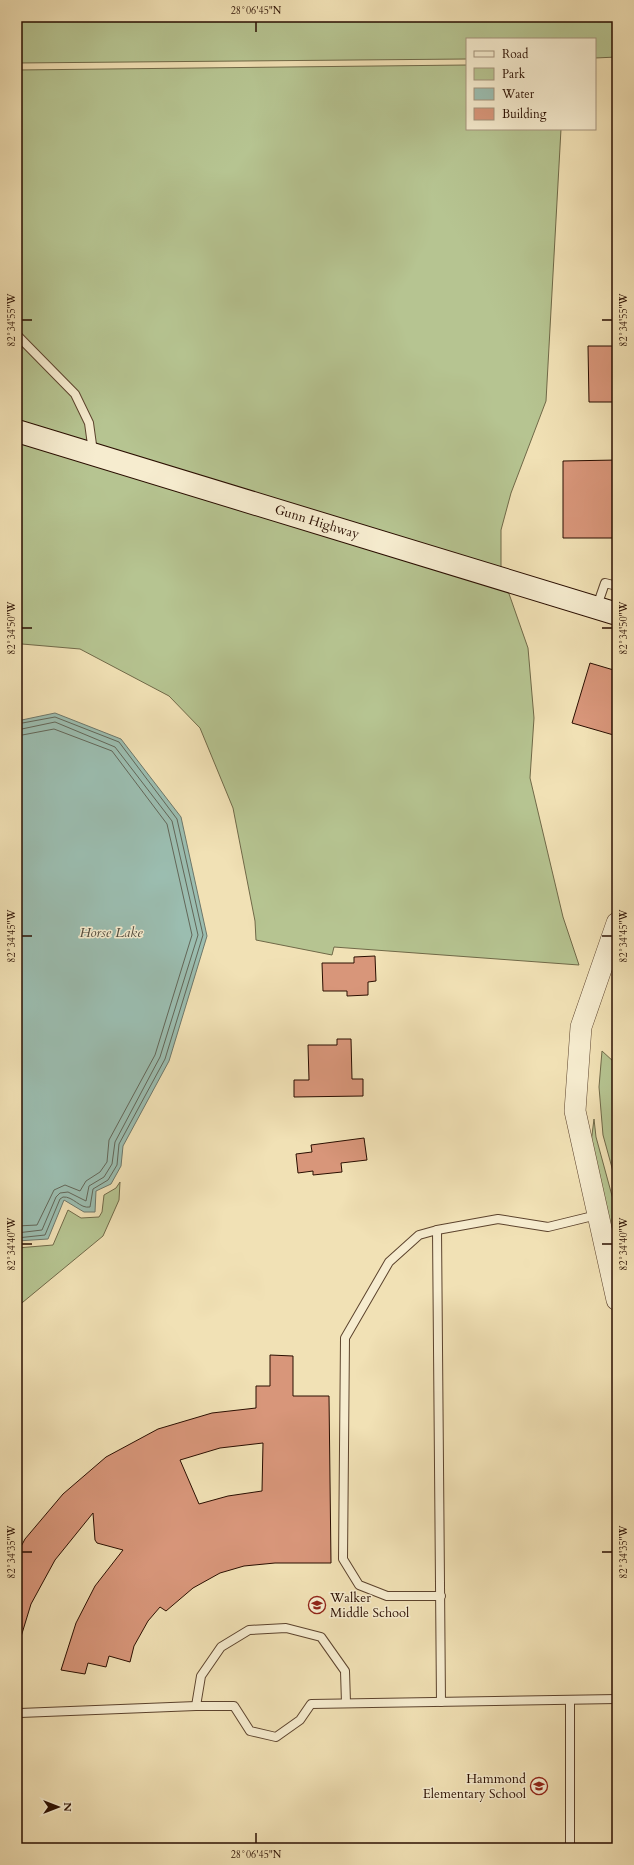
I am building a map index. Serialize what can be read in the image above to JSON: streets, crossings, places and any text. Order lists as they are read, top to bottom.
{
  "streets": {
    "main road": ["Gunn Highway"]
  },
  "water": ["Horse Lake"],
  "places": {
    "school or university": ["Walker Middle School", "Hammond Elementary School"]
  },
  "legend": [
    "Road",
    "Park",
    "Water",
    "Building"
  ],
  "north": "right",
  "coordinates": [
    "28°06'45\"N",
    "82°34'55\"W",
    "82°34'50\"W",
    "82°34'45\"W",
    "82°34'40\"W",
    "82°34'35\"W"
  ]
}
